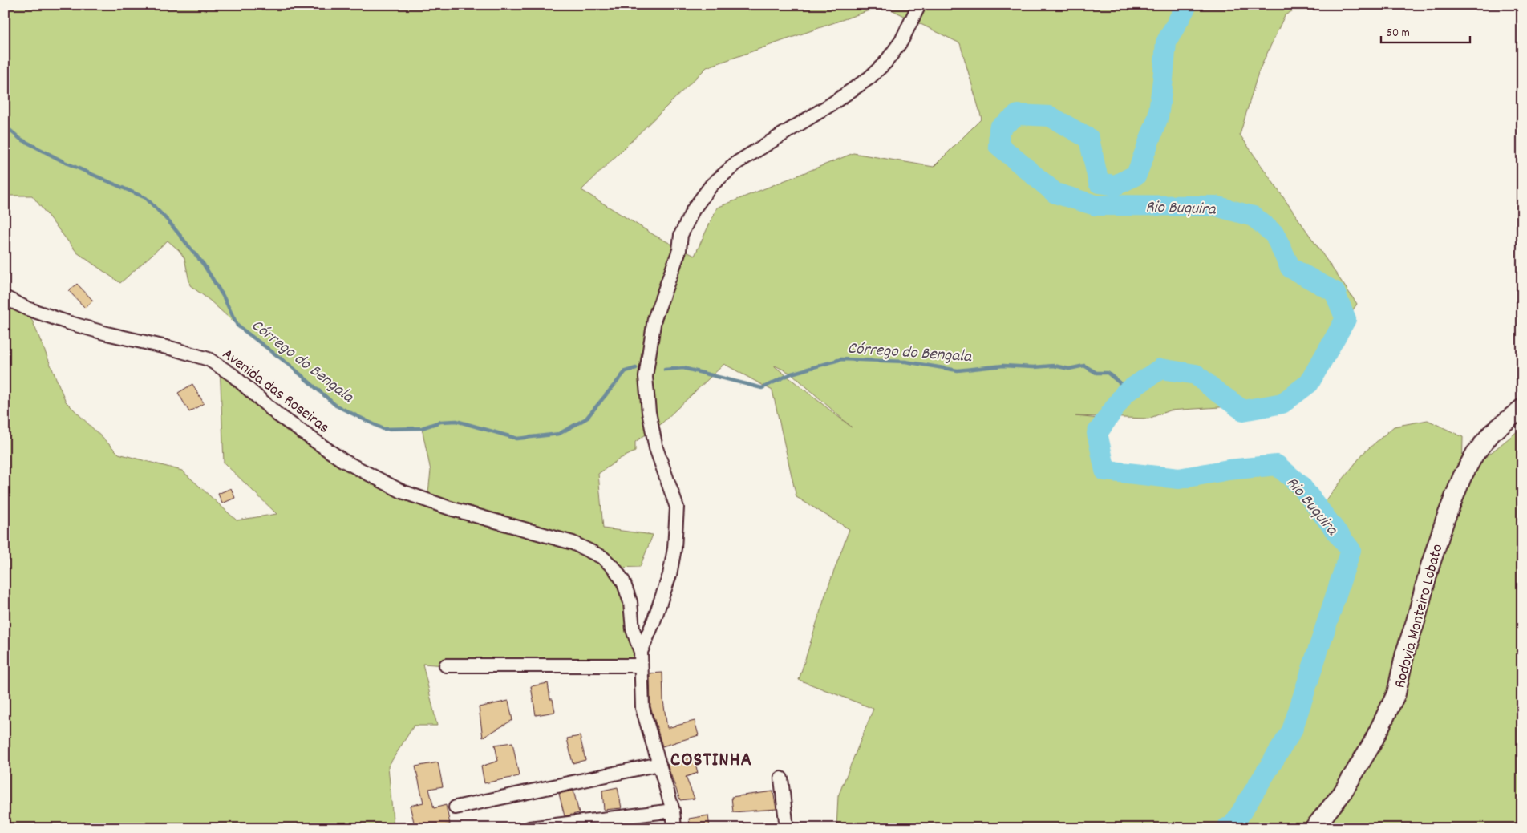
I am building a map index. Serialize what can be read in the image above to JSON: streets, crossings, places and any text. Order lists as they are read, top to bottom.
{
  "streets": {
    "main road": ["Rodovia Monteiro Lobato"],
    "street": ["Avenida das Roseiras"]
  },
  "districts": ["COSTINHA"],
  "water": ["Rio Buquira", "Córrego do Bengala"],
  "scale_bar": "50 m"
}
